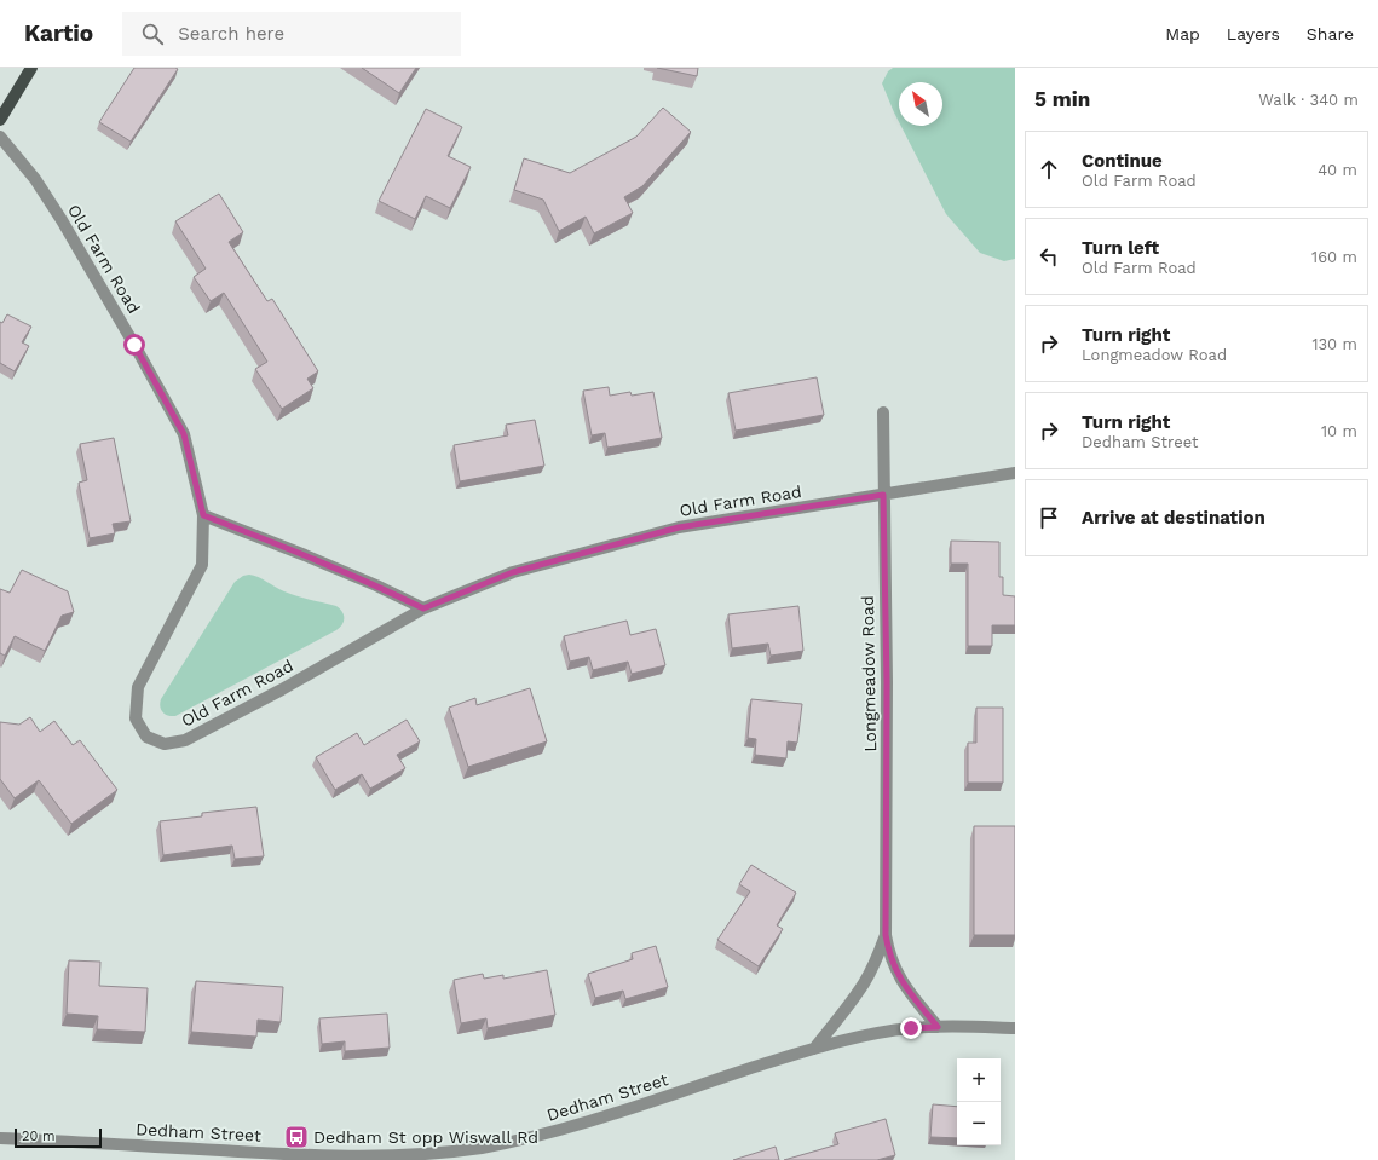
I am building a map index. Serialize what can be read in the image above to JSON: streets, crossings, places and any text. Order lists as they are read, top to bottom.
{
  "streets": {
    "street": ["Old Farm Road", "Longmeadow Road", "Dedham Street"]
  },
  "crossings": [
    ["Old Farm Road", "Longmeadow Road"],
    ["Longmeadow Road", "Dedham Street"]
  ],
  "places": {
    "bus stop": ["Dedham St opp Wiswall Rd"]
  },
  "scale_bar": "20 m",
  "north": "top left",
  "page": {
    "header": "Kartio",
    "search": "Search here",
    "nav": ["Map", "Layers", "Share"],
    "heading": ["5 min", "Walk · 340 m"],
    "list": [
      ["Continue", "Old Farm Road", "40 m"],
      ["Turn left", "Old Farm Road", "160 m"],
      ["Turn right", "Longmeadow Road", "130 m"],
      ["Turn right", "Dedham Street", "10 m"],
      "Arrive at destination"
    ],
    "map_buttons": ["+", "−"],
    "scale": "20 m"
  }
}
